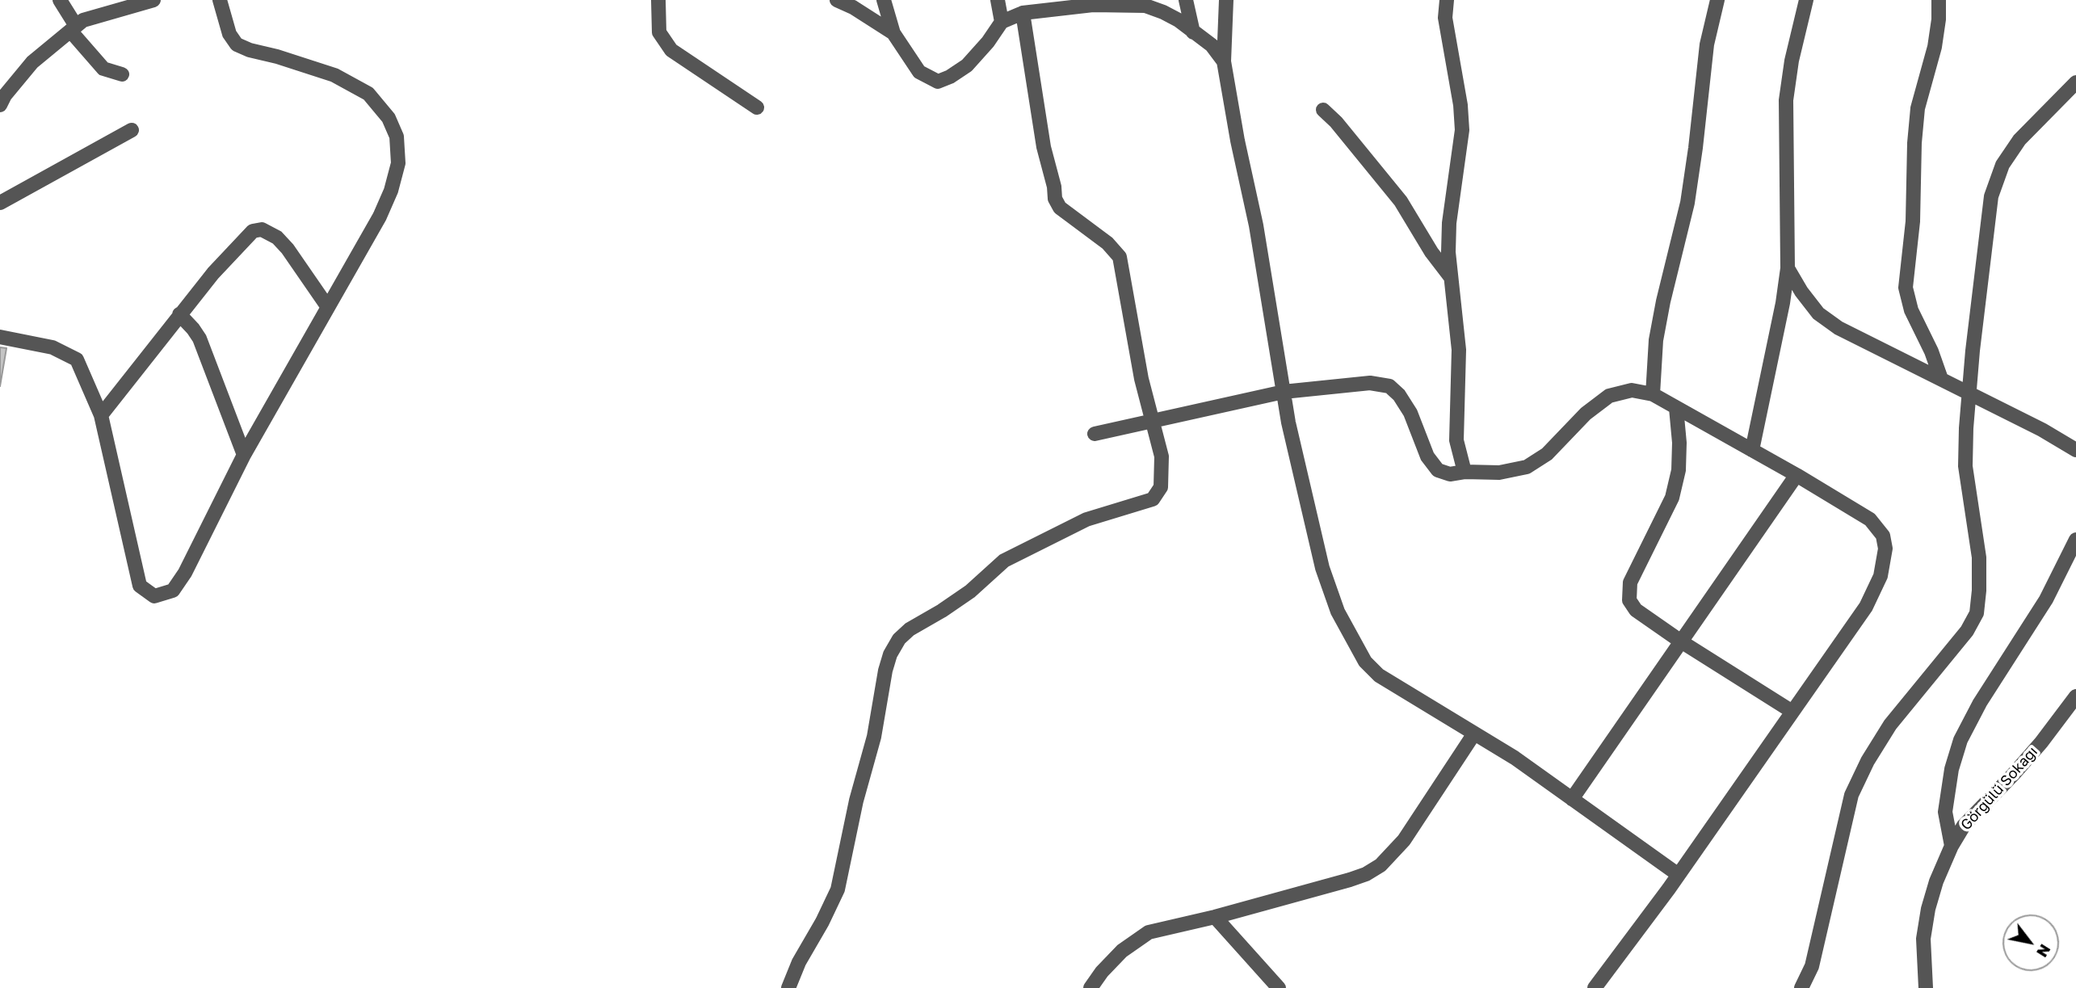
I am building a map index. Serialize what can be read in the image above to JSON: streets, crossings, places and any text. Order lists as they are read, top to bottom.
{
  "streets": {
    "street": ["Görgülü Sokağı"]
  },
  "north": "bottom right"
}
